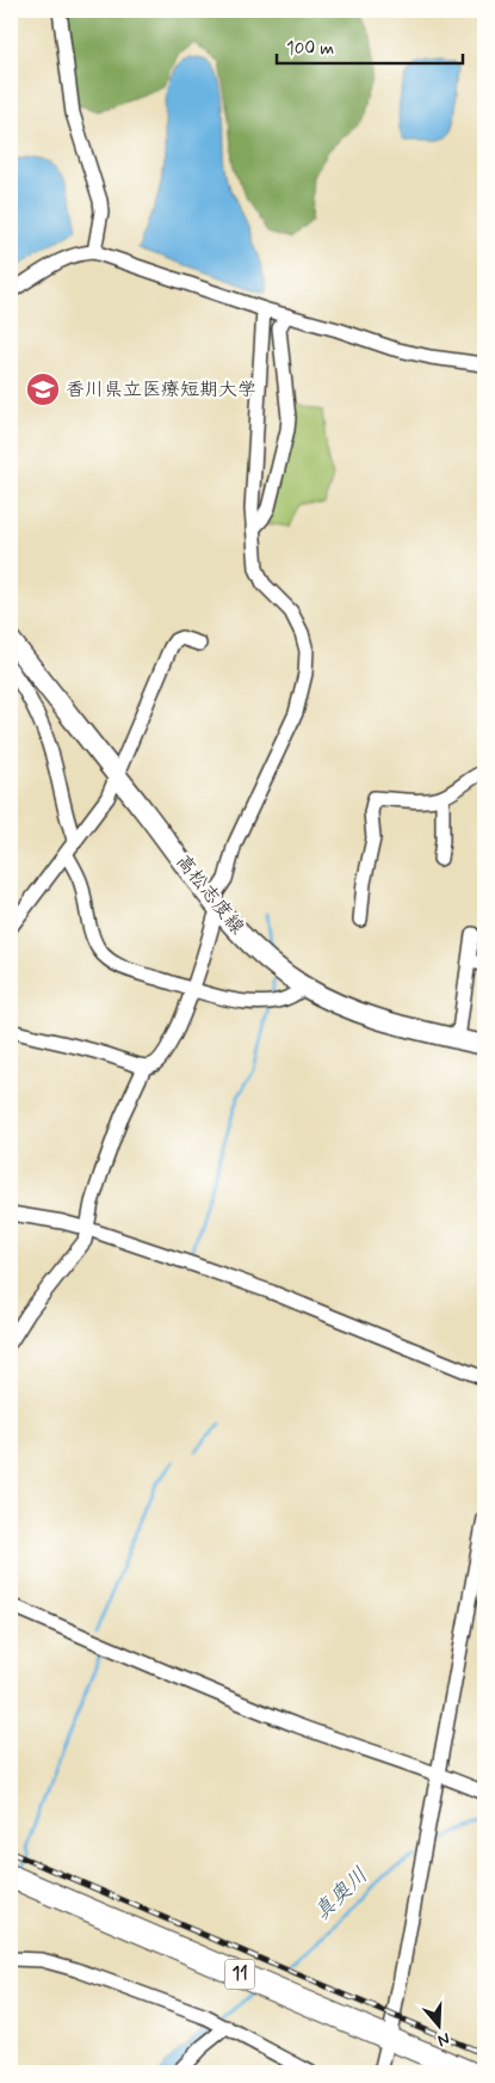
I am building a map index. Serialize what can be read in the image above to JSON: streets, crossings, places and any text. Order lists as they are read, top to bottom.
{
  "streets": {
    "highway": ["11"],
    "main road": ["高松志度線"]
  },
  "water": ["真奥川"],
  "places": {
    "school or university": ["香川県立医療短期大学"]
  },
  "scale_bar": "100 m",
  "north": "bottom"
}
